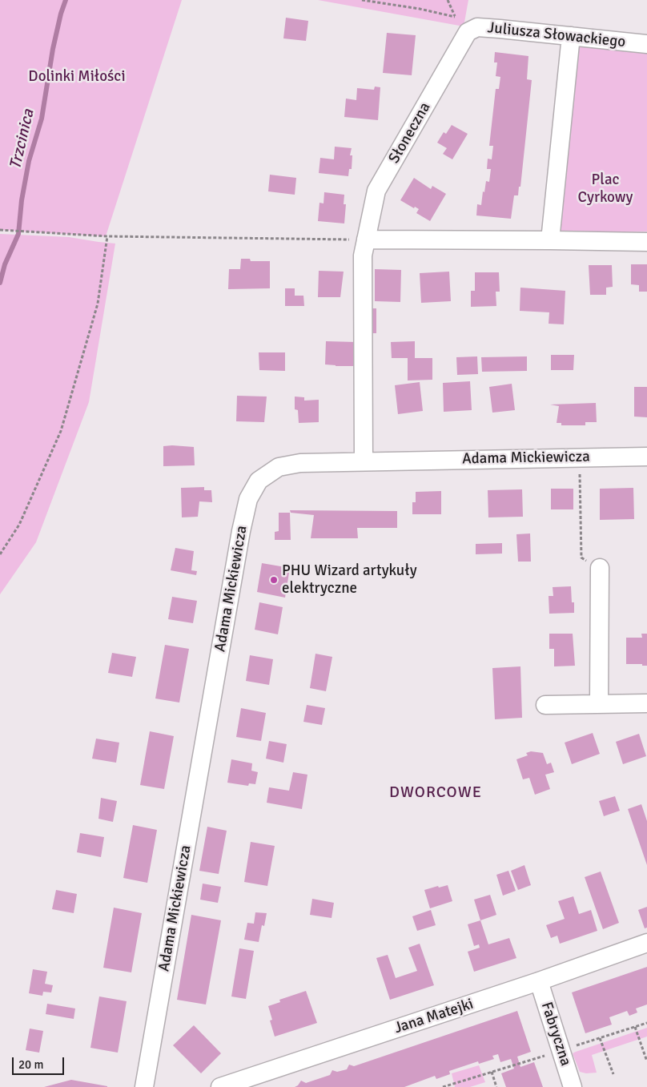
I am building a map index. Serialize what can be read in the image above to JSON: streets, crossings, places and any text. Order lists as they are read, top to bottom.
{
  "streets": {
    "street": [
      "Juliusza Słowackiego",
      "Słoneczna",
      "Adama Mickiewicza",
      "Jana Matejki",
      "Fabryczna"
    ]
  },
  "crossings": [
    ["Juliusza Słowackiego", "Słoneczna"],
    ["Słoneczna", "Adama Mickiewicza"],
    ["Jana Matejki", "Fabryczna"]
  ],
  "districts": ["DWORCOWE"],
  "water": ["Trzcinica"],
  "parks": ["Dolinki Miłości", "Plac Cyrkowy"],
  "places": ["PHU Wizard artykuły elektryczne"],
  "scale_bar": "20 m"
}
